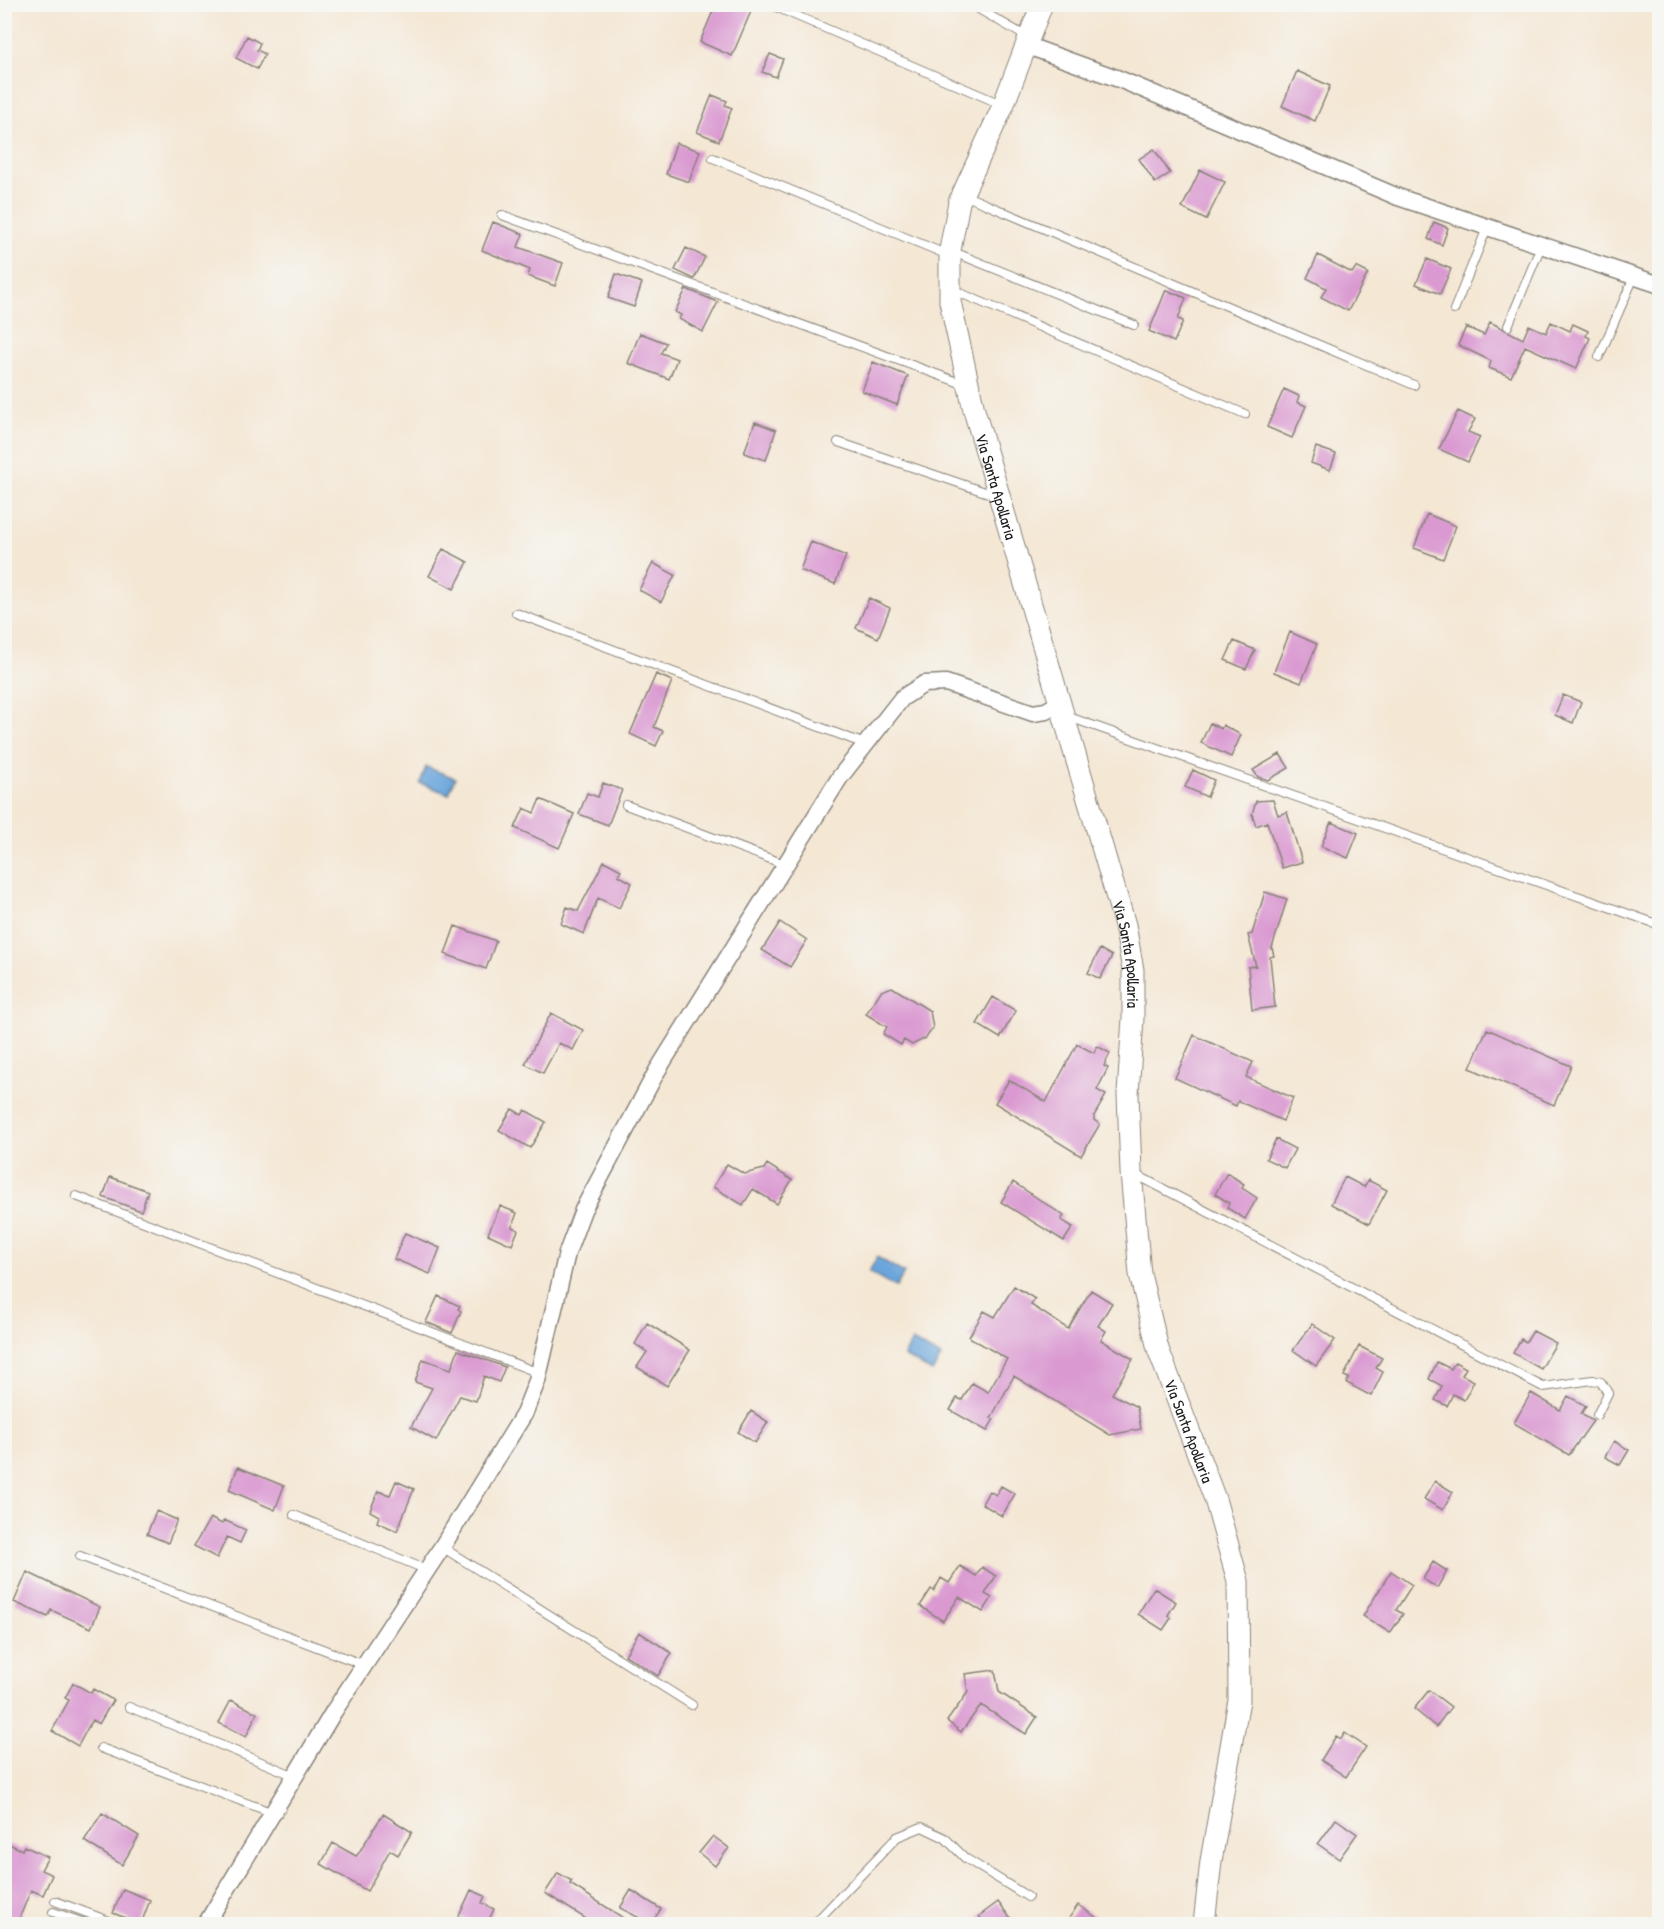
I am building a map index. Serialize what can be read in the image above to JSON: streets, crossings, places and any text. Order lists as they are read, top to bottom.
{
  "streets": {
    "street": ["Via Santa Apollaria"]
  }
}
